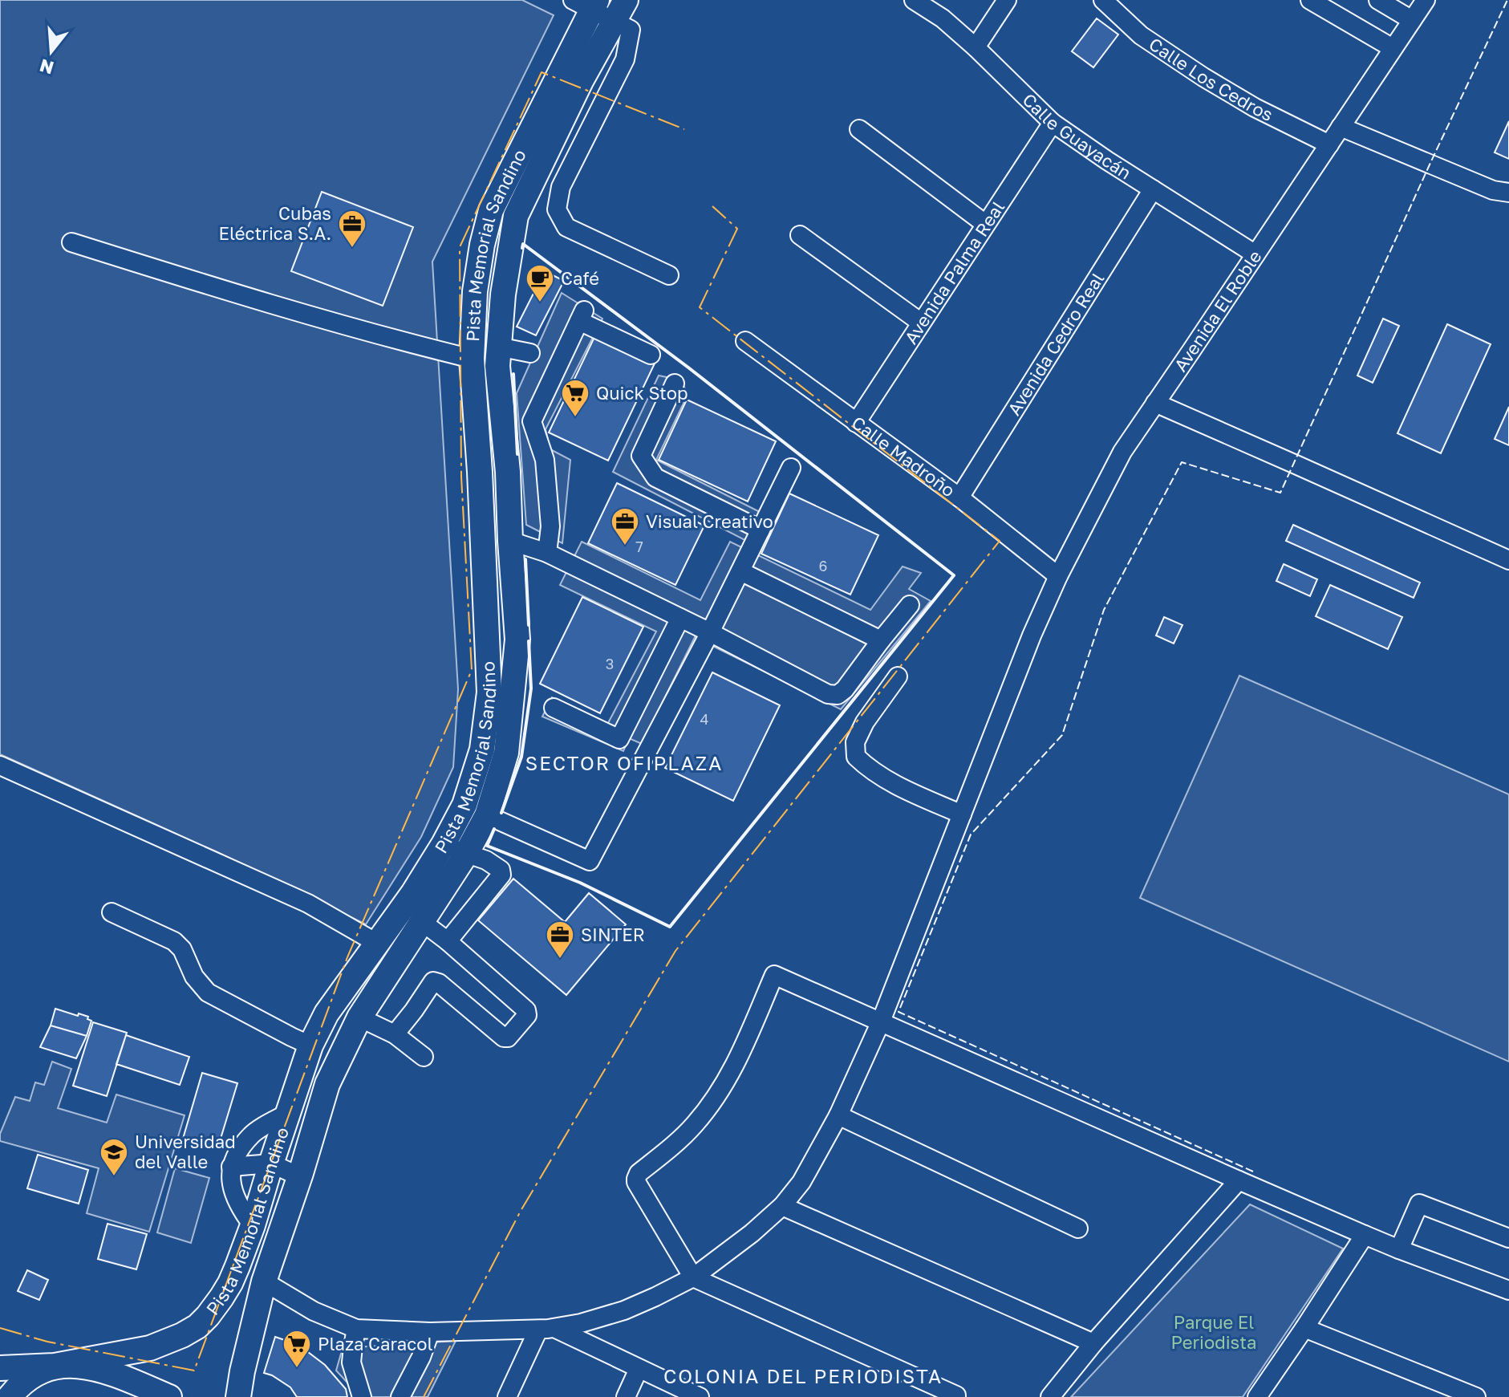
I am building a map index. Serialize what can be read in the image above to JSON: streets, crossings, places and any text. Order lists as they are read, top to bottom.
{
  "streets": {
    "main road": ["Pista Memorial Sandino"],
    "street": [
      "Calle Los Cedros",
      "Calle Guayacán",
      "Avenida Palma Real",
      "Avenida El Roble",
      "Avenida Cedro Real",
      "Calle Madroño"
    ]
  },
  "crossings": [
    ["Calle Los Cedros", "Avenida El Roble"],
    ["Calle Guayacán", "Avenida Palma Real"],
    ["Calle Guayacán", "Avenida El Roble"],
    ["Calle Guayacán", "Avenida Cedro Real"],
    ["Avenida Palma Real", "Calle Madroño"],
    ["Avenida El Roble", "Calle Madroño"],
    ["Avenida Cedro Real", "Calle Madroño"]
  ],
  "districts": ["SECTOR OFIPLAZA", "COLONIA DEL PERIODISTA"],
  "parks": ["Parque El Periodista"],
  "places": {
    "office": ["Cubas Eléctrica S.A.", "Visual Creativo", "SINTER"],
    "cafe": ["Café"],
    "supermarket": ["Quick Stop", "Plaza Caracol"],
    "school or university": ["Universidad del Valle"]
  },
  "house_numbers": [
    "7",
    "6",
    "3",
    "4"
  ],
  "north": "bottom"
}
